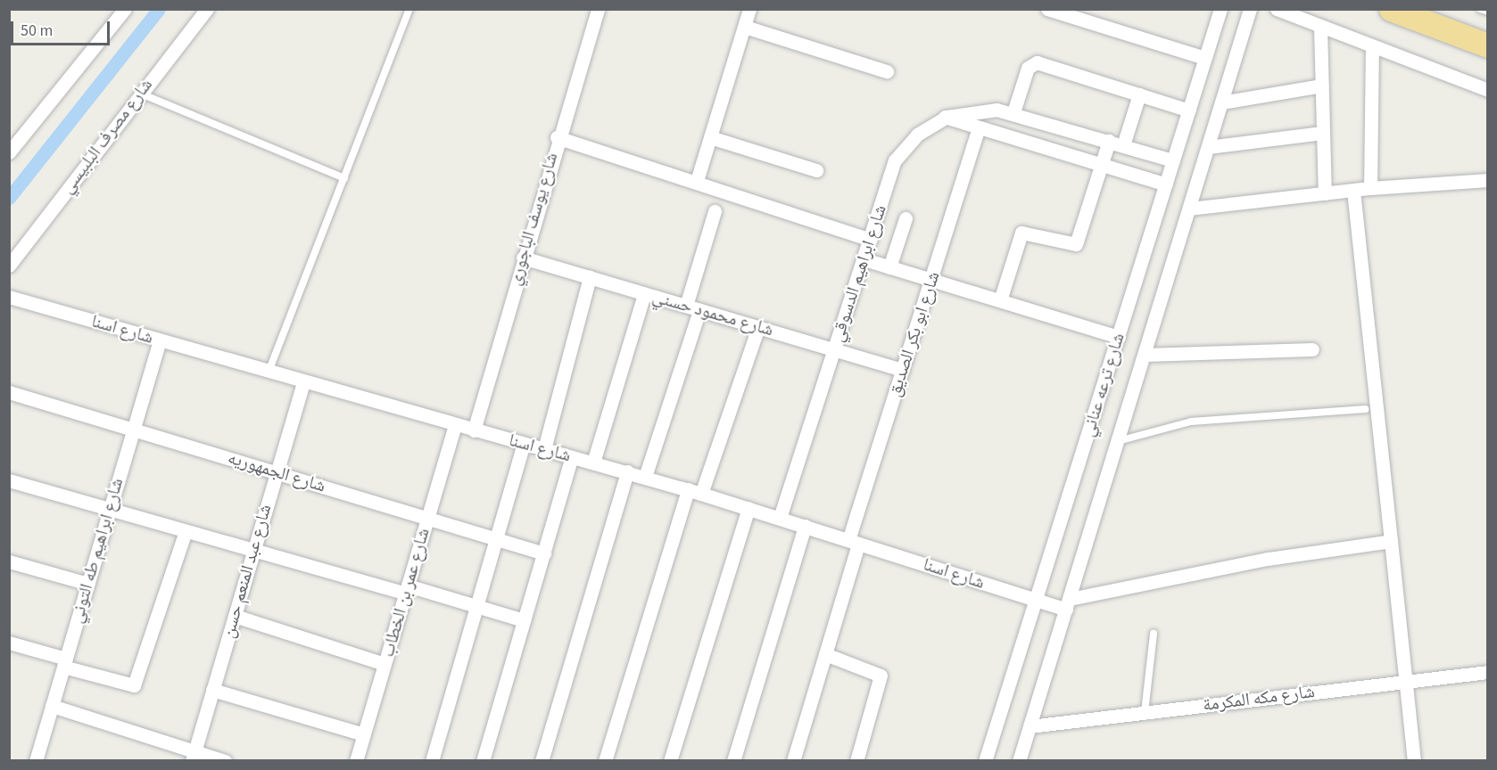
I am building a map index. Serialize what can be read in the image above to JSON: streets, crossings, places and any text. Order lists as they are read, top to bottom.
{
  "streets": {
    "street": [
      "شارع مصرف البلبيسي",
      "شارع يوسف الباجوري",
      "شارع ابراهيم الدسوقي",
      "شارع محمود حسني",
      "شارع اسنا",
      "شارع ابو بكر الصديق",
      "شارع ترعه عناني",
      "شارع الجمهوريه",
      "شارع ابراهيم طه التوني",
      "شارع عبد المنعم حسن",
      "شارع عمر بن الخطاب",
      "شارع مكه المكرمة"
    ]
  },
  "crossings": [
    ["شارع يوسف الباجوري", "شارع محمود حسني"],
    ["شارع يوسف الباجوري", "شارع اسنا"],
    ["شارع ابراهيم الدسوقي", "شارع محمود حسني"],
    ["شارع ابراهيم الدسوقي", "شارع اسنا"],
    ["شارع ابراهيم الدسوقي", "شارع ترعه عناني"],
    ["شارع محمود حسني", "شارع ابو بكر الصديق"],
    ["شارع اسنا", "شارع ابو بكر الصديق"],
    ["شارع اسنا", "شارع ترعه عناني"],
    ["شارع اسنا", "شارع ابراهيم طه التوني"],
    ["شارع اسنا", "شارع عبد المنعم حسن"],
    ["شارع اسنا", "شارع عمر بن الخطاب"],
    ["شارع ترعه عناني", "شارع مكه المكرمة"],
    ["شارع الجمهوريه", "شارع ابراهيم طه التوني"],
    ["شارع الجمهوريه", "شارع عبد المنعم حسن"],
    ["شارع الجمهوريه", "شارع عمر بن الخطاب"]
  ],
  "scale_bar": "50 m"
}
